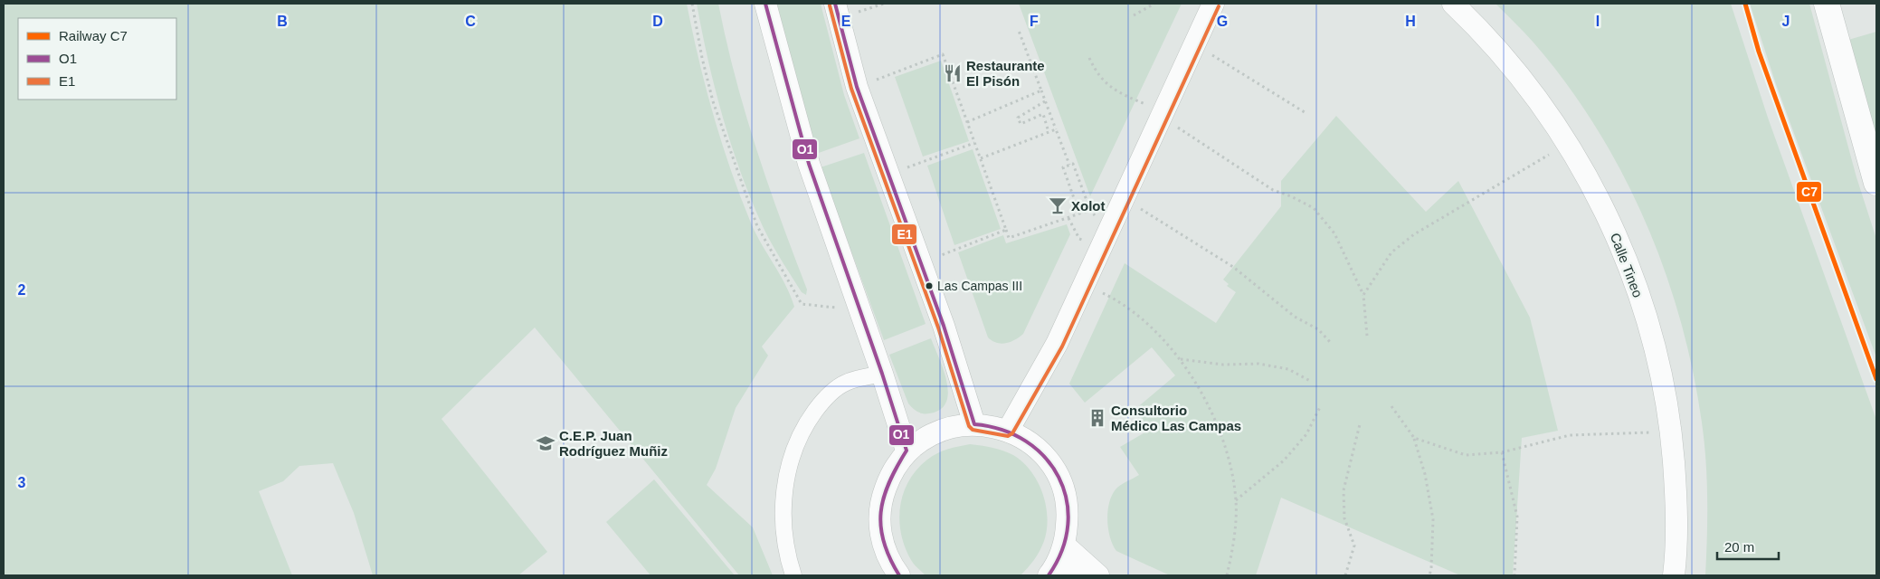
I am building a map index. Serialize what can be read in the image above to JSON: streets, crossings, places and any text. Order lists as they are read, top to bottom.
{
  "streets": {
    "street": ["Calle Tineo"]
  },
  "places": {
    "restaurant": ["Restaurante El Pisón"],
    "bar": ["Xolot"],
    "other": ["Las Campas III"],
    "building": ["Consultorio Médico Las Campas"],
    "school or university": ["C.E.P. Juan Rodríguez Muñiz"]
  },
  "lines": ["rail line C7", "transit line O1", "transit line E1"],
  "legend": ["Railway C7", "O1", "E1"],
  "scale_bar": "20 m",
  "grid": {
    "columns": [
      "B",
      "C",
      "D",
      "E",
      "F",
      "G",
      "H",
      "I",
      "J"
    ],
    "rows": ["2", "3"]
  }
}
